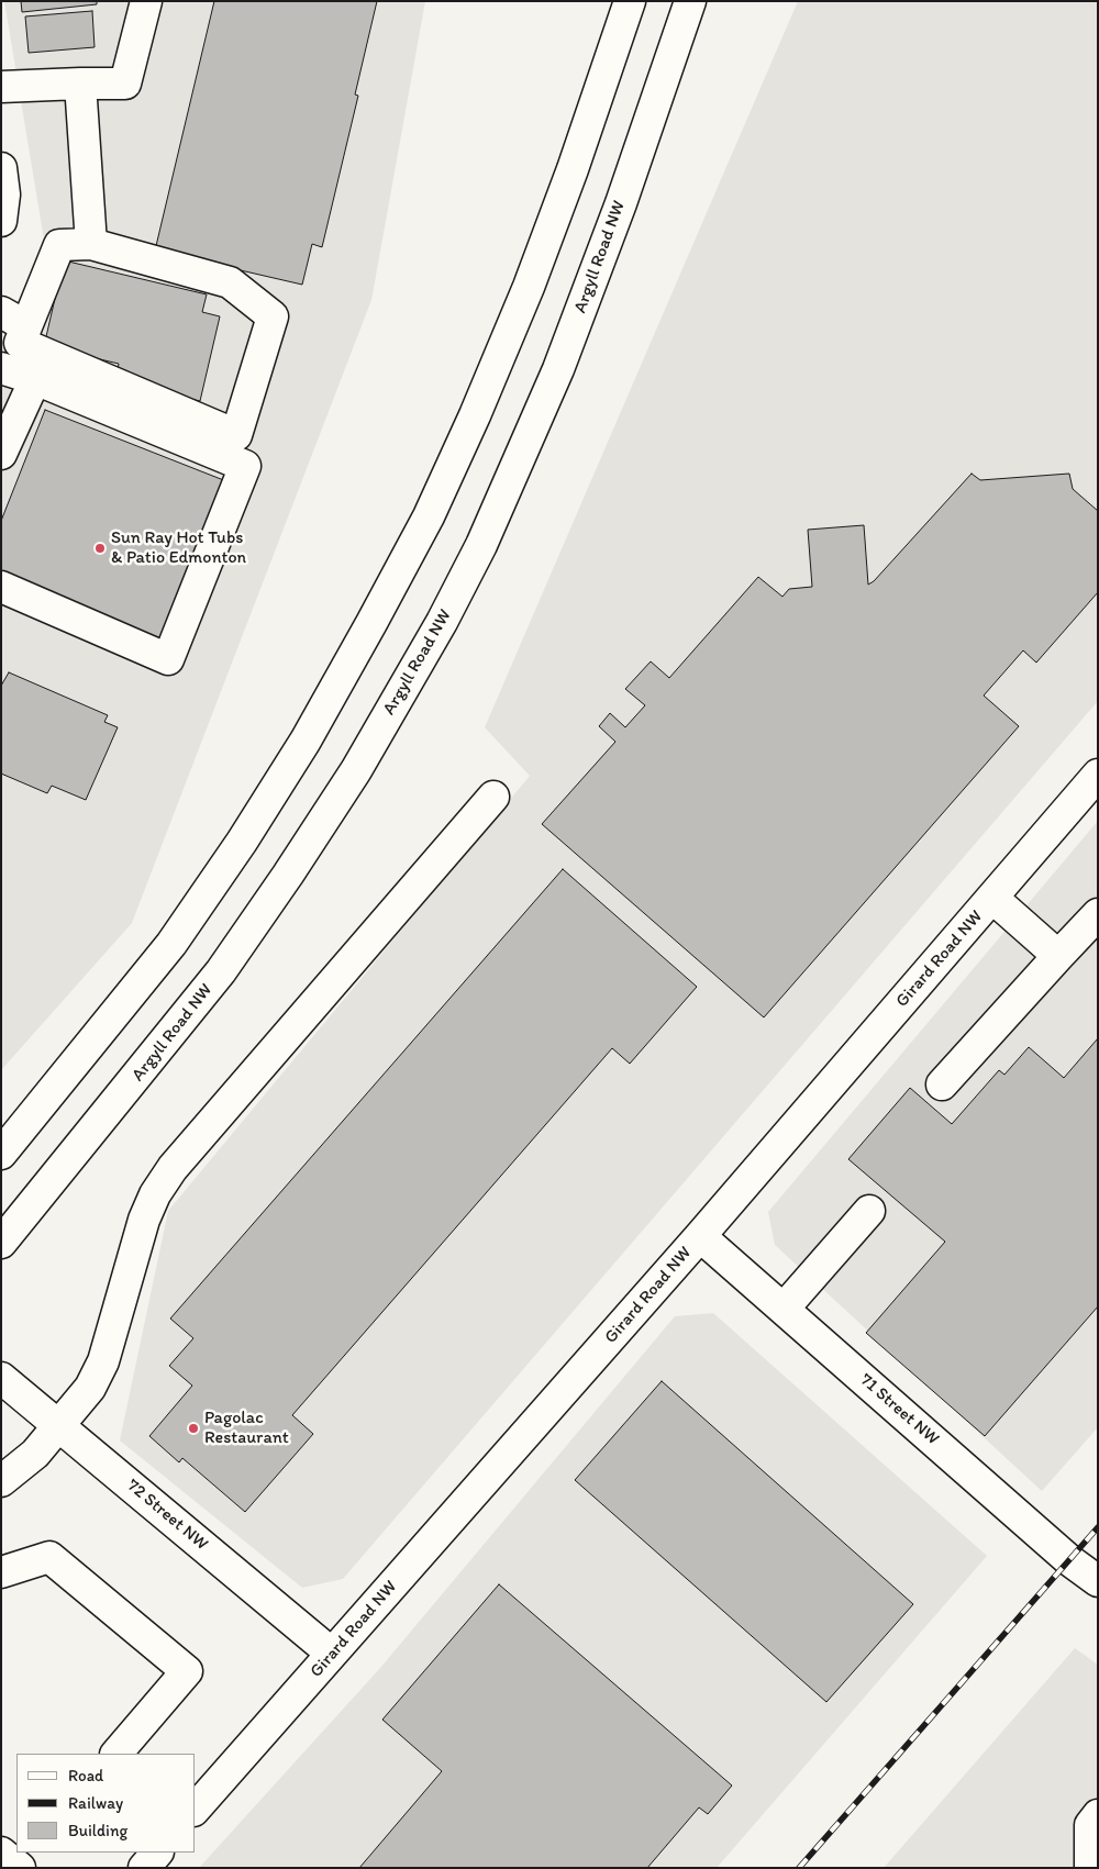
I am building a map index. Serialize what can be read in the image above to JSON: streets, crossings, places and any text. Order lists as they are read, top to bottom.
{
  "streets": {
    "street": [
      "Argyll Road NW",
      "Girard Road NW",
      "71 Street NW",
      "72 Street NW"
    ]
  },
  "crossings": [
    ["Girard Road NW", "71 Street NW"],
    ["Girard Road NW", "72 Street NW"]
  ],
  "places": ["Sun Ray Hot Tubs & Patio Edmonton", "Pagolac Restaurant"],
  "legend": ["Road", "Railway", "Building"]
}
